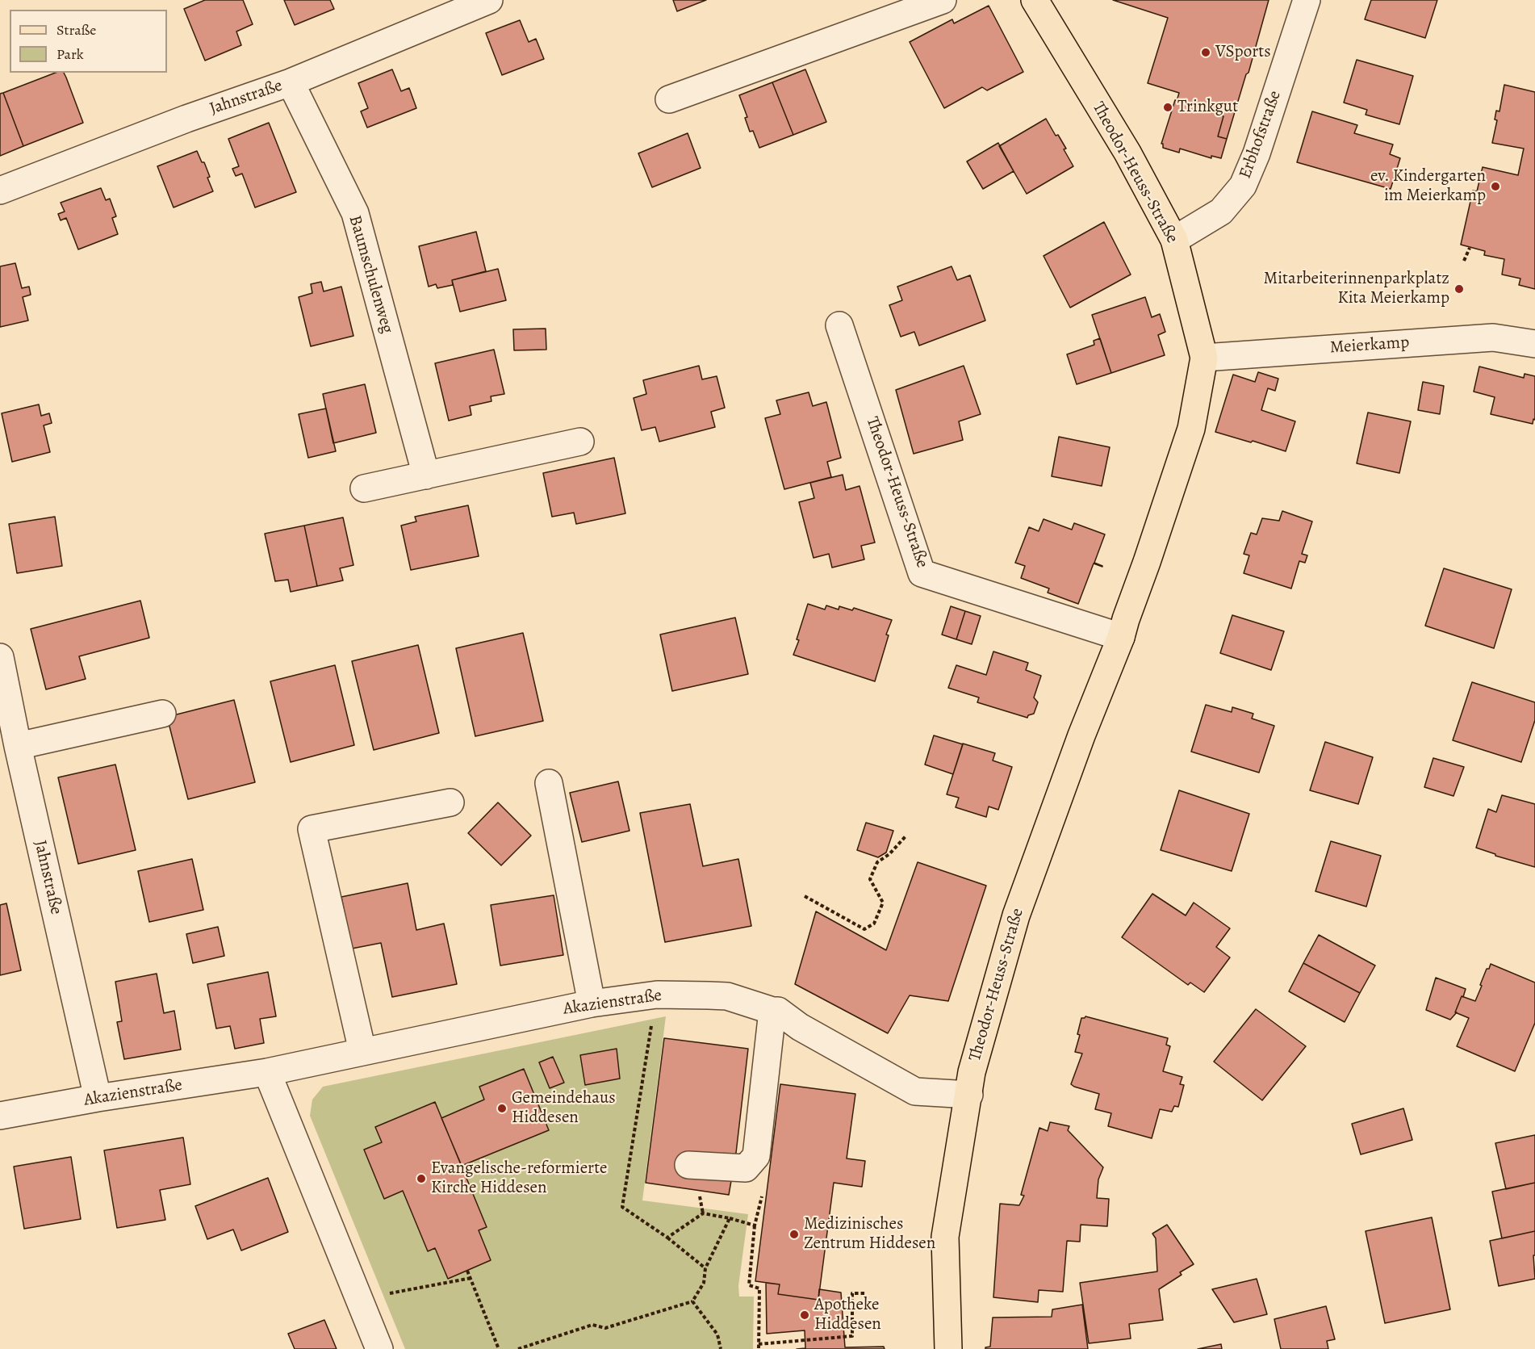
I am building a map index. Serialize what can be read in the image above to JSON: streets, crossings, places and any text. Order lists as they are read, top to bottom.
{
  "streets": {
    "main road": ["Theodor-Heuss-Straße"],
    "street": [
      "Jahnstraße",
      "Erbhofstraße",
      "Baumschulenweg",
      "Meierkamp",
      "Akazienstraße"
    ]
  },
  "crossings": [
    ["Jahnstraße", "Baumschulenweg"],
    ["Jahnstraße", "Akazienstraße"],
    ["Erbhofstraße", "Theodor-Heuss-Straße"],
    ["Theodor-Heuss-Straße", "Meierkamp"],
    ["Theodor-Heuss-Straße", "Akazienstraße"]
  ],
  "places": [
    "VSports",
    "Trinkgut",
    "ev. Kindergarten im Meierkamp",
    "Mitarbeiterinnenparkplatz Kita Meierkamp",
    "Gemeindehaus Hiddesen",
    "Evangelische-reformierte Kirche Hiddesen",
    "Medizinisches Zentrum Hiddesen",
    "Apotheke Hiddesen"
  ],
  "legend": ["Straße", "Park"]
}
